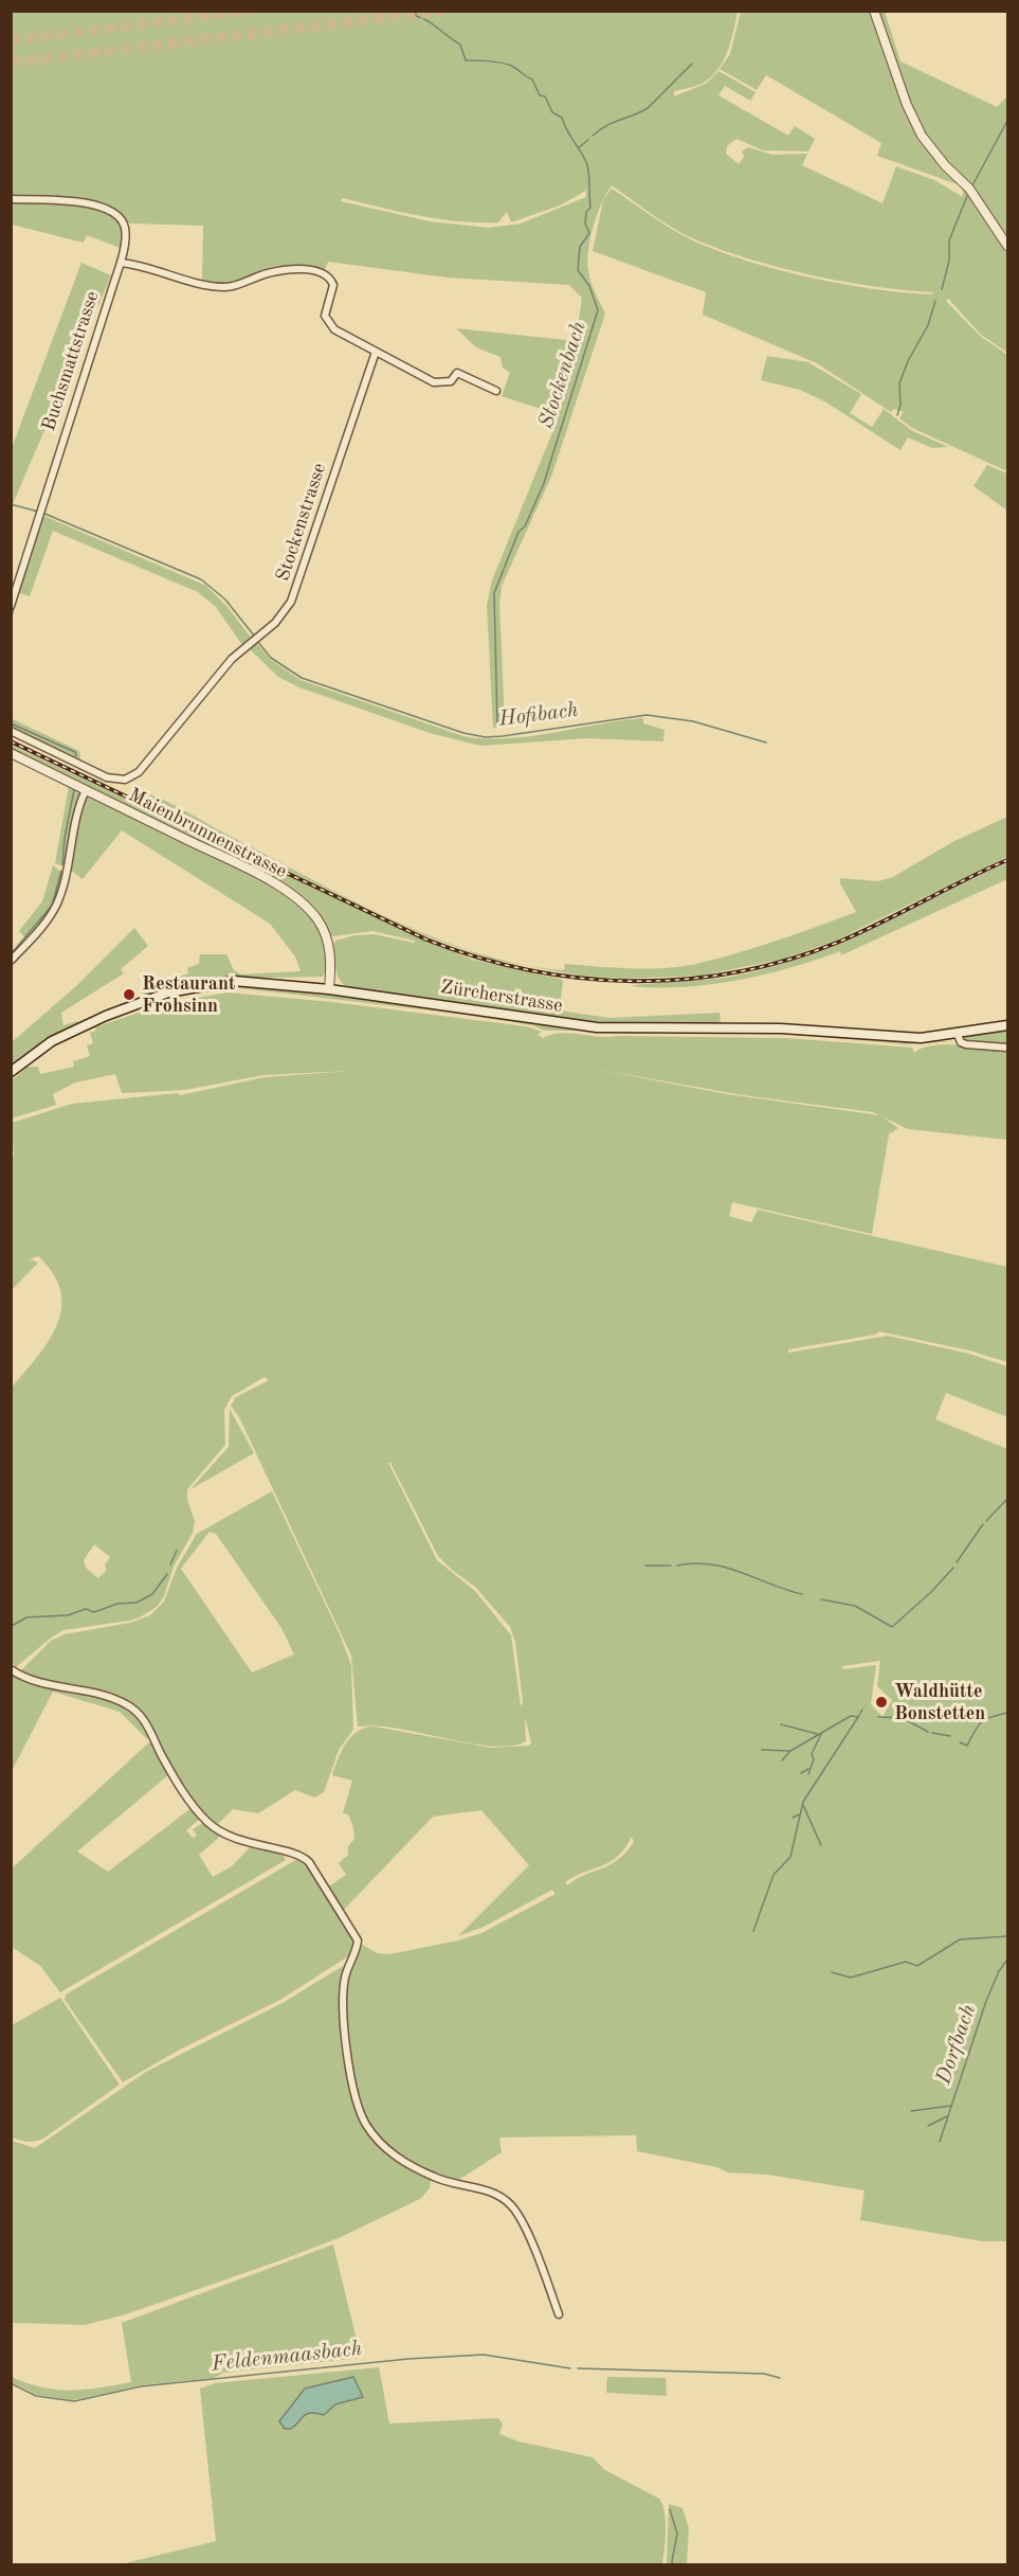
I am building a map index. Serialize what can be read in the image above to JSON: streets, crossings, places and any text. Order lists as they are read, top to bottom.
{
  "streets": {
    "main road": ["Zürcherstrasse"],
    "street": ["Buchsmattstrasse", "Stockenstrasse", "Maienbrunnenstrasse"]
  },
  "crossings": [
    ["Maienbrunnenstrasse", "Zürcherstrasse"]
  ],
  "water": [
    "Stockenbach",
    "Hofibach",
    "Dorfbach",
    "Feldenmaasbach"
  ],
  "places": ["Restaurant Frohsinn", "Waldhütte Bonstetten"]
}
